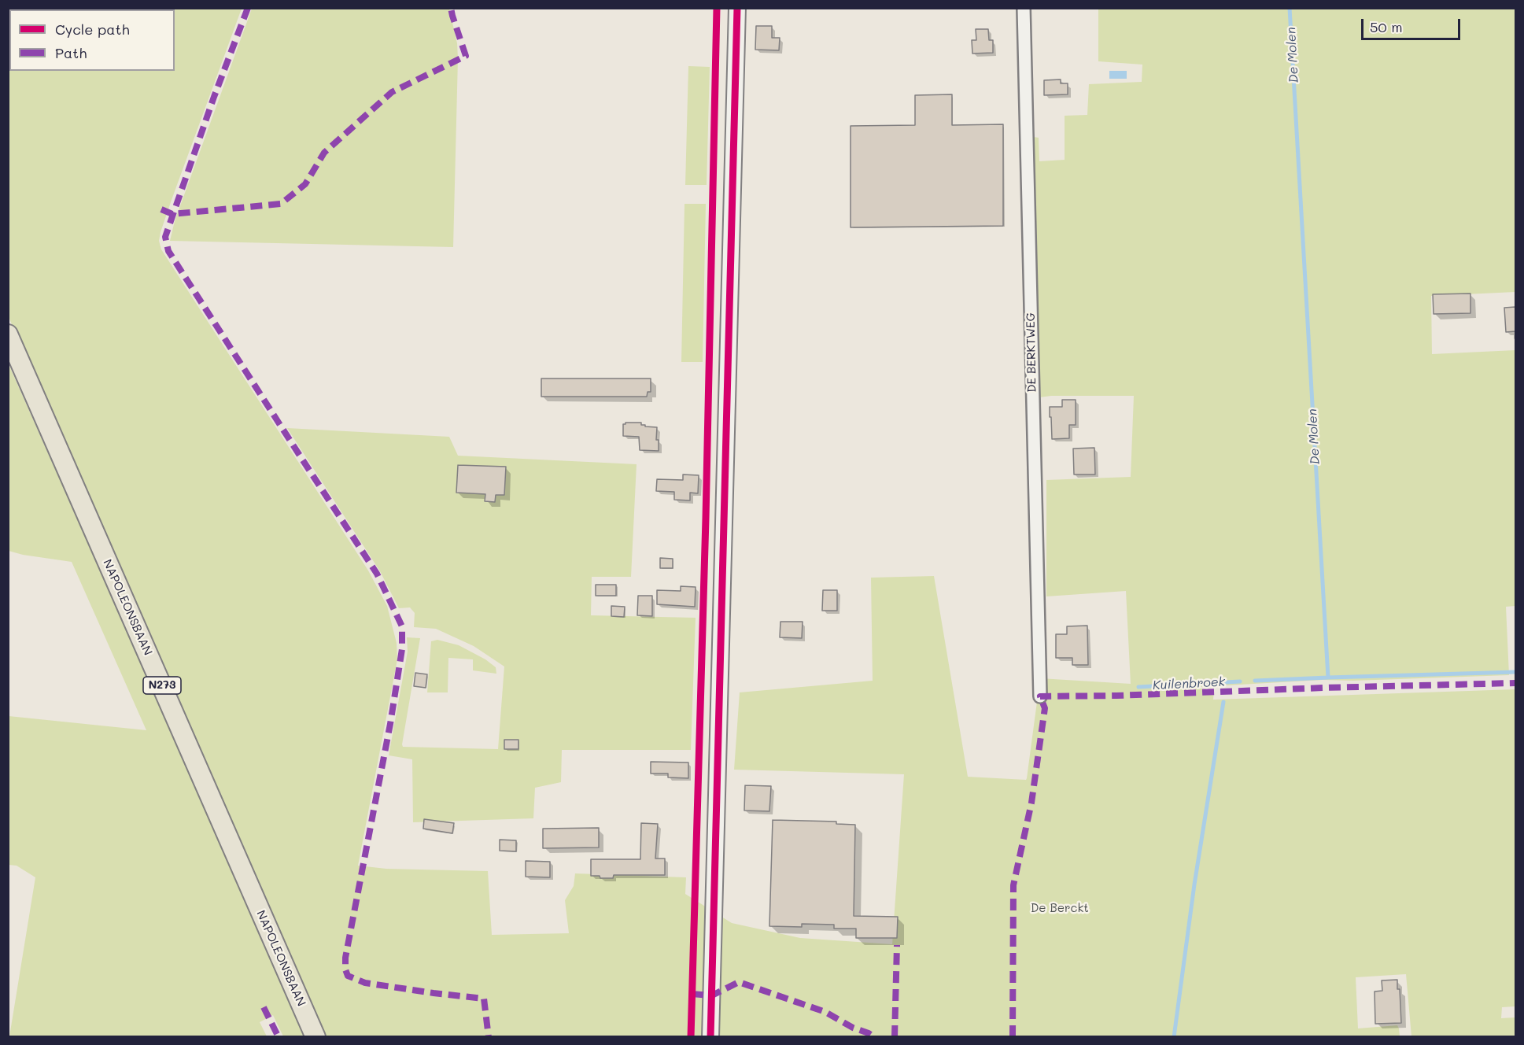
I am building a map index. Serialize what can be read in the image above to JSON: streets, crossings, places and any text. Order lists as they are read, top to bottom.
{
  "streets": {
    "main road": ["NAPOLEONSBAAN", "N273"],
    "street": ["DE BERKTWEG"]
  },
  "water": ["De Molen", "Kuilenbroek"],
  "parks": ["De Berckt"],
  "legend": ["Cycle path", "Path"],
  "scale_bar": "50 m"
}
